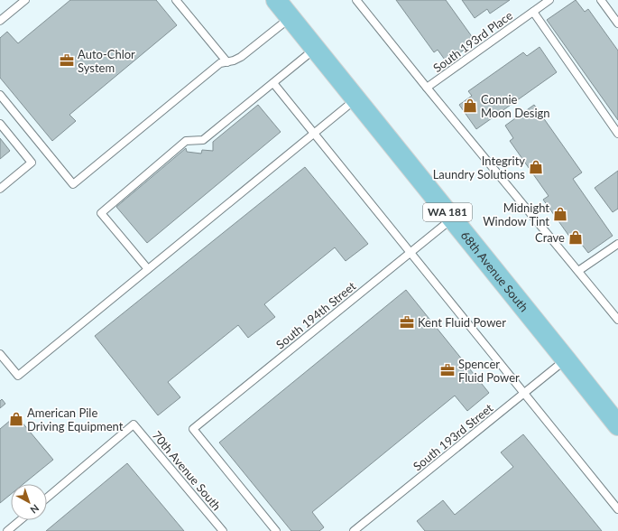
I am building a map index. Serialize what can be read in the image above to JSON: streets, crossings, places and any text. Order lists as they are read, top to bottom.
{
  "streets": {
    "main road": ["WA 181", "68th Avenue South"],
    "lane": [
      "South 193rd Place",
      "South 194th Street",
      "South 193rd Street",
      "70th Avenue South"
    ]
  },
  "crossings": [
    ["68th Avenue South", "South 194th Street"],
    ["68th Avenue South", "South 193rd Street"]
  ],
  "places": {
    "office": ["Auto-Chlor System", "Kent Fluid Power", "Spencer Fluid Power"],
    "shop": [
      "Connie Moon Design",
      "Integrity Laundry Solutions",
      "Midnight Window Tint",
      "Crave",
      "American Pile Driving Equipment"
    ]
  },
  "north": "bottom right"
}
